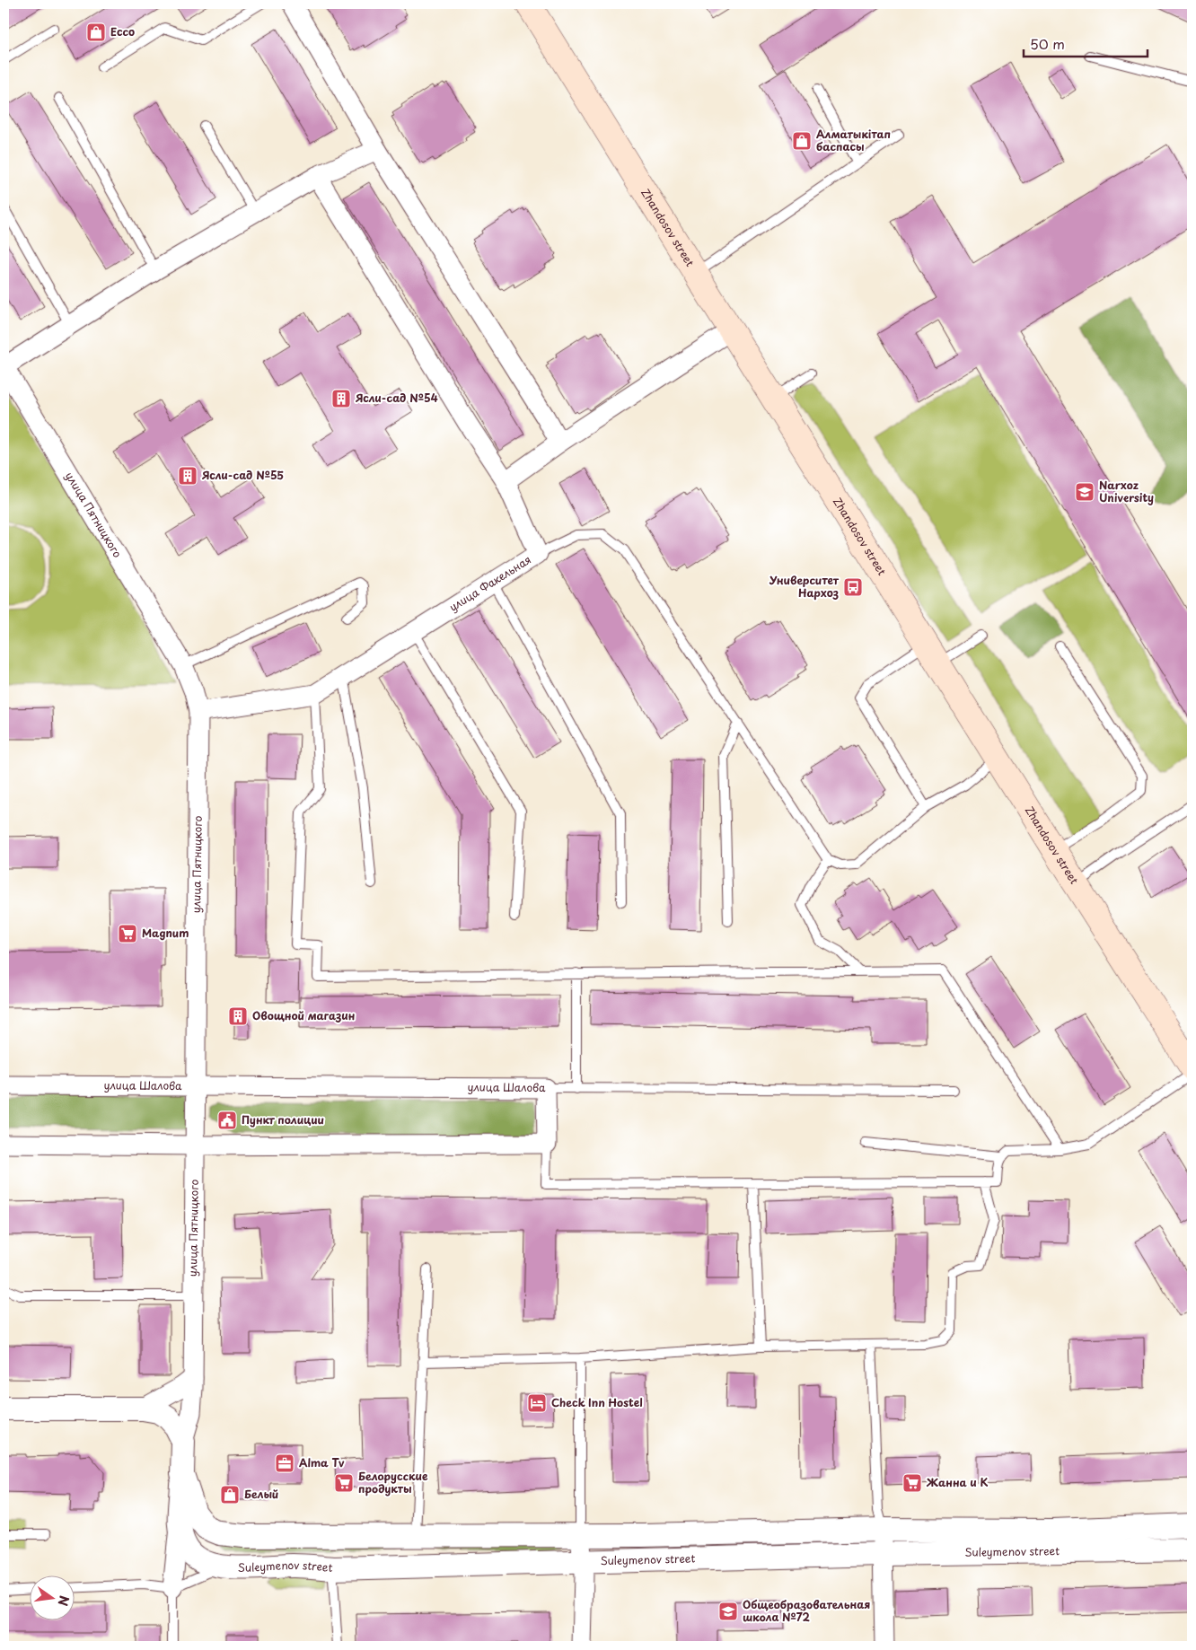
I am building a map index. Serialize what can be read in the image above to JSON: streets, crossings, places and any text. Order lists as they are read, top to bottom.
{
  "streets": {
    "main road": ["Zhandosov street"],
    "street": [
      "улица Пятницкого",
      "улица Факельная",
      "улица Шалова",
      "Suleymenov street"
    ]
  },
  "crossings": [
    ["улица Пятницкого", "улица Факельная"],
    ["улица Пятницкого", "улица Шалова"],
    ["улица Пятницкого", "Suleymenov street"]
  ],
  "places": {
    "shop": ["Ecco", "Алматыкітап баспасы", "Белый"],
    "building": ["Ясли-сад №54", "Ясли-сад №55", "Овощной магазин"],
    "school or university": ["Narxoz University", "Общеобразовательная школа №72"],
    "bus stop": ["Университет Нархоз"],
    "supermarket": ["Magnum", "Белорусские продукты", "Жанна и К"],
    "public building": ["Пункт полиции"],
    "hotel": ["Check Inn Hostel"],
    "office": ["Alma Tv"]
  },
  "scale_bar": "50 m",
  "north": "right"
}
